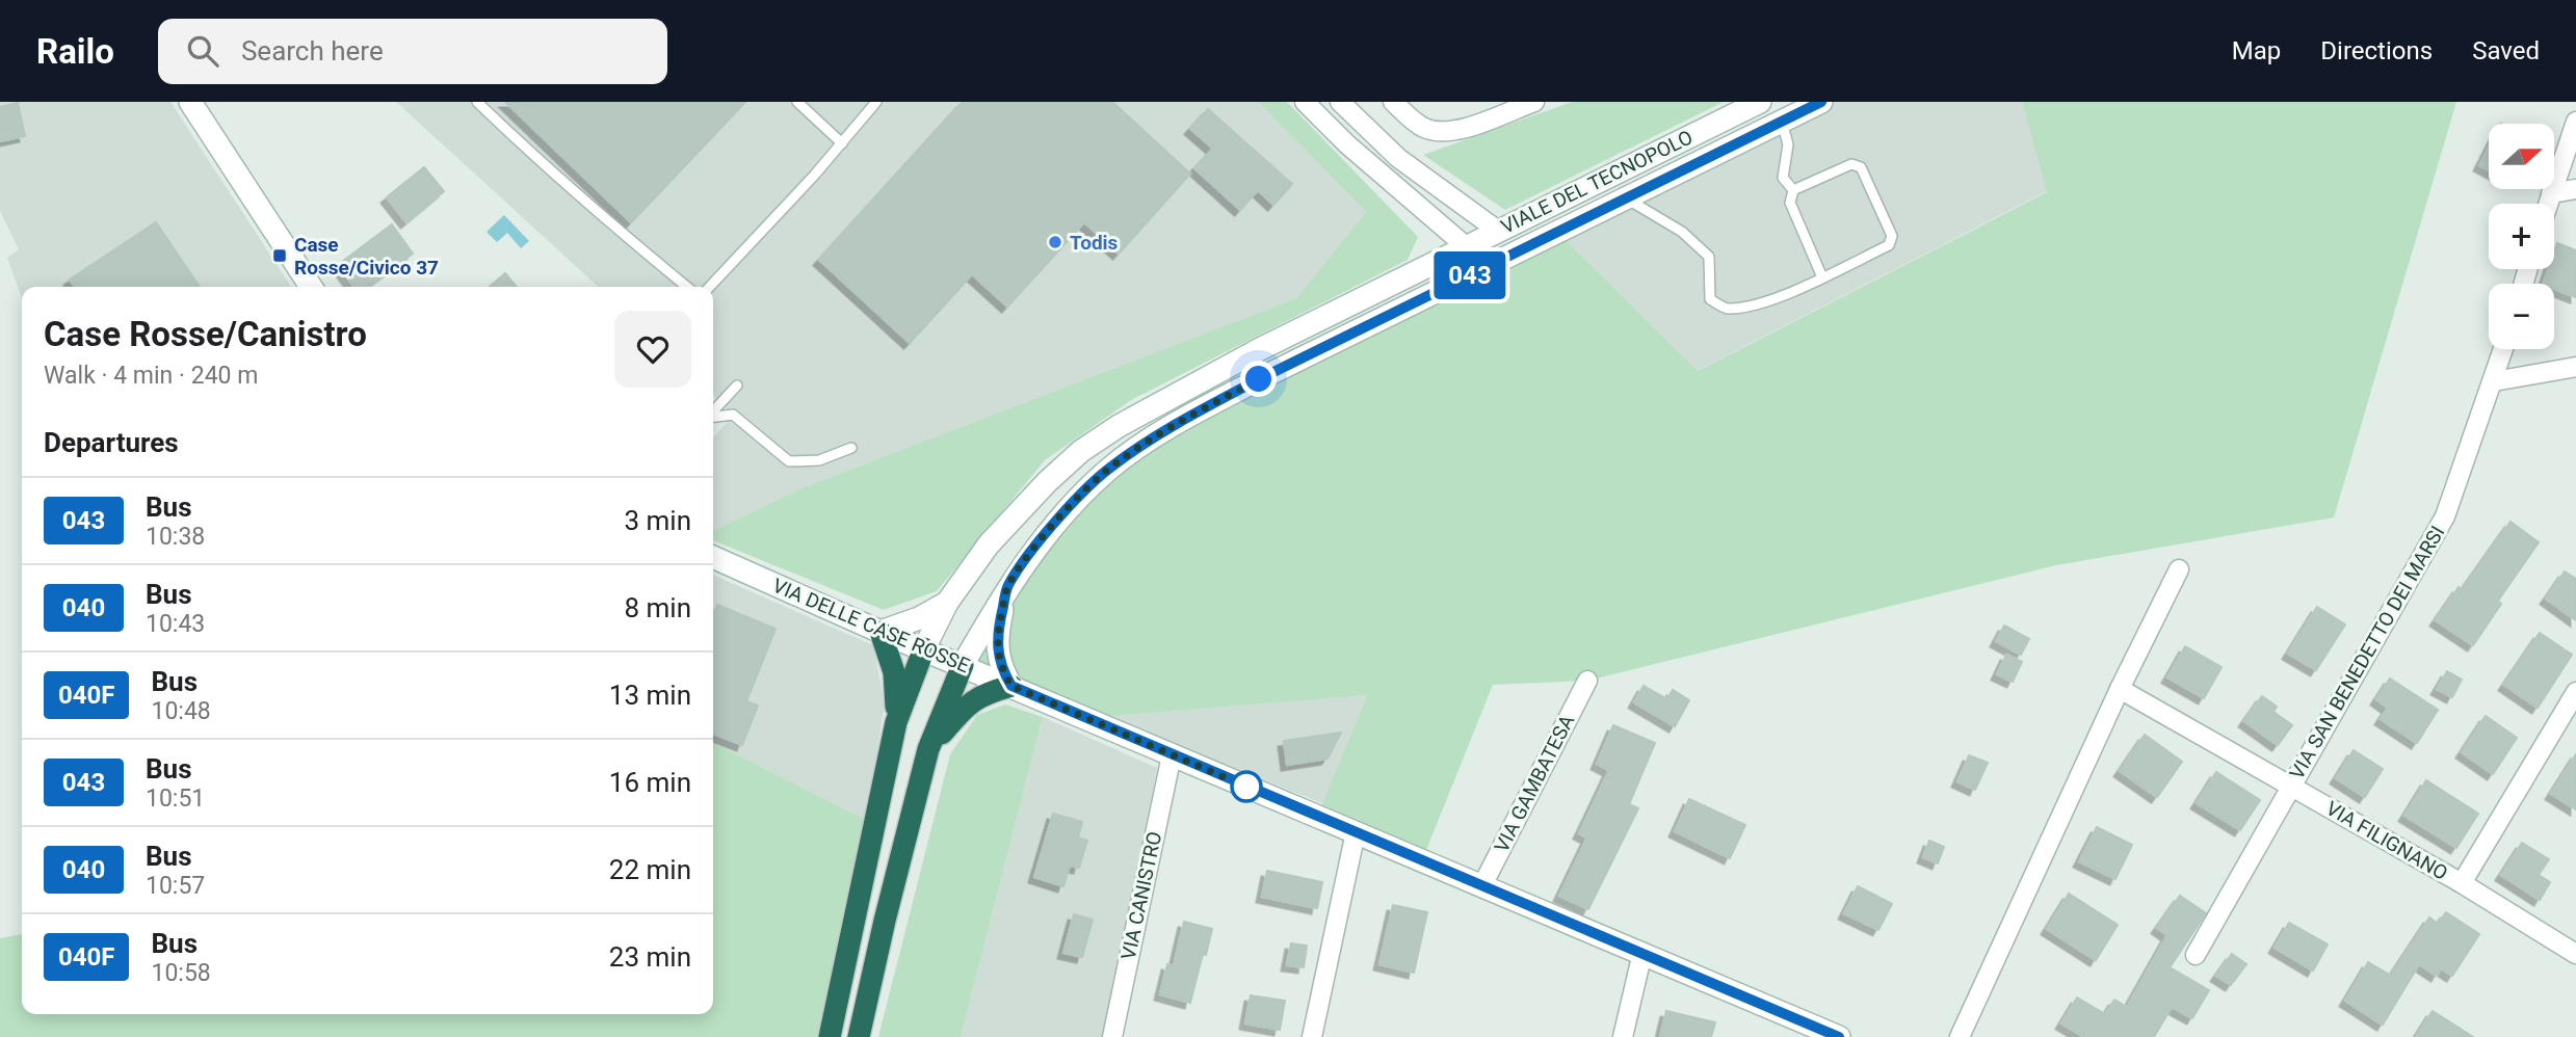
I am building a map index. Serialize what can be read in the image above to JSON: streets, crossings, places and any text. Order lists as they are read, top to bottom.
{
  "streets": {
    "main road": ["VIALE DEL TECNOPOLO", "VIA DELLE CASE ROSSE"],
    "street": [
      "VIA SAN BENEDETTO DEI MARSI",
      "VIA GAMBATESA",
      "VIA FILIGNANO",
      "VIA CANISTRO"
    ]
  },
  "crossings": [
    ["VIALE DEL TECNOPOLO", "VIA DELLE CASE ROSSE"],
    ["VIA DELLE CASE ROSSE", "VIA GAMBATESA"],
    ["VIA DELLE CASE ROSSE", "VIA CANISTRO"],
    ["VIA SAN BENEDETTO DEI MARSI", "VIA FILIGNANO"]
  ],
  "places": {
    "other": ["Todis"],
    "transit": ["Case Rosse/Civico 37"]
  },
  "lines": ["bus line 043"],
  "north": "right",
  "page": {
    "header": "Railo",
    "search": "Search here",
    "nav": ["Map", "Directions", "Saved"],
    "on_map": "043",
    "map_buttons": ["+", "−"],
    "heading": [
      ["Case Rosse/Canistro", "Walk · 4 min · 240 m"],
      "Departures"
    ],
    "list": [
      {
        "mark": "043",
        "name": "Bus",
        "note": "10:38",
        "value": "3 min"
      },
      {
        "mark": "040",
        "name": "Bus",
        "note": "10:43",
        "value": "8 min"
      },
      {
        "mark": "040F",
        "name": "Bus",
        "note": "10:48",
        "value": "13 min"
      },
      {
        "mark": "043",
        "name": "Bus",
        "note": "10:51",
        "value": "16 min"
      },
      {
        "mark": "040",
        "name": "Bus",
        "note": "10:57",
        "value": "22 min"
      },
      {
        "mark": "040F",
        "name": "Bus",
        "note": "10:58",
        "value": "23 min"
      }
    ]
  }
}
